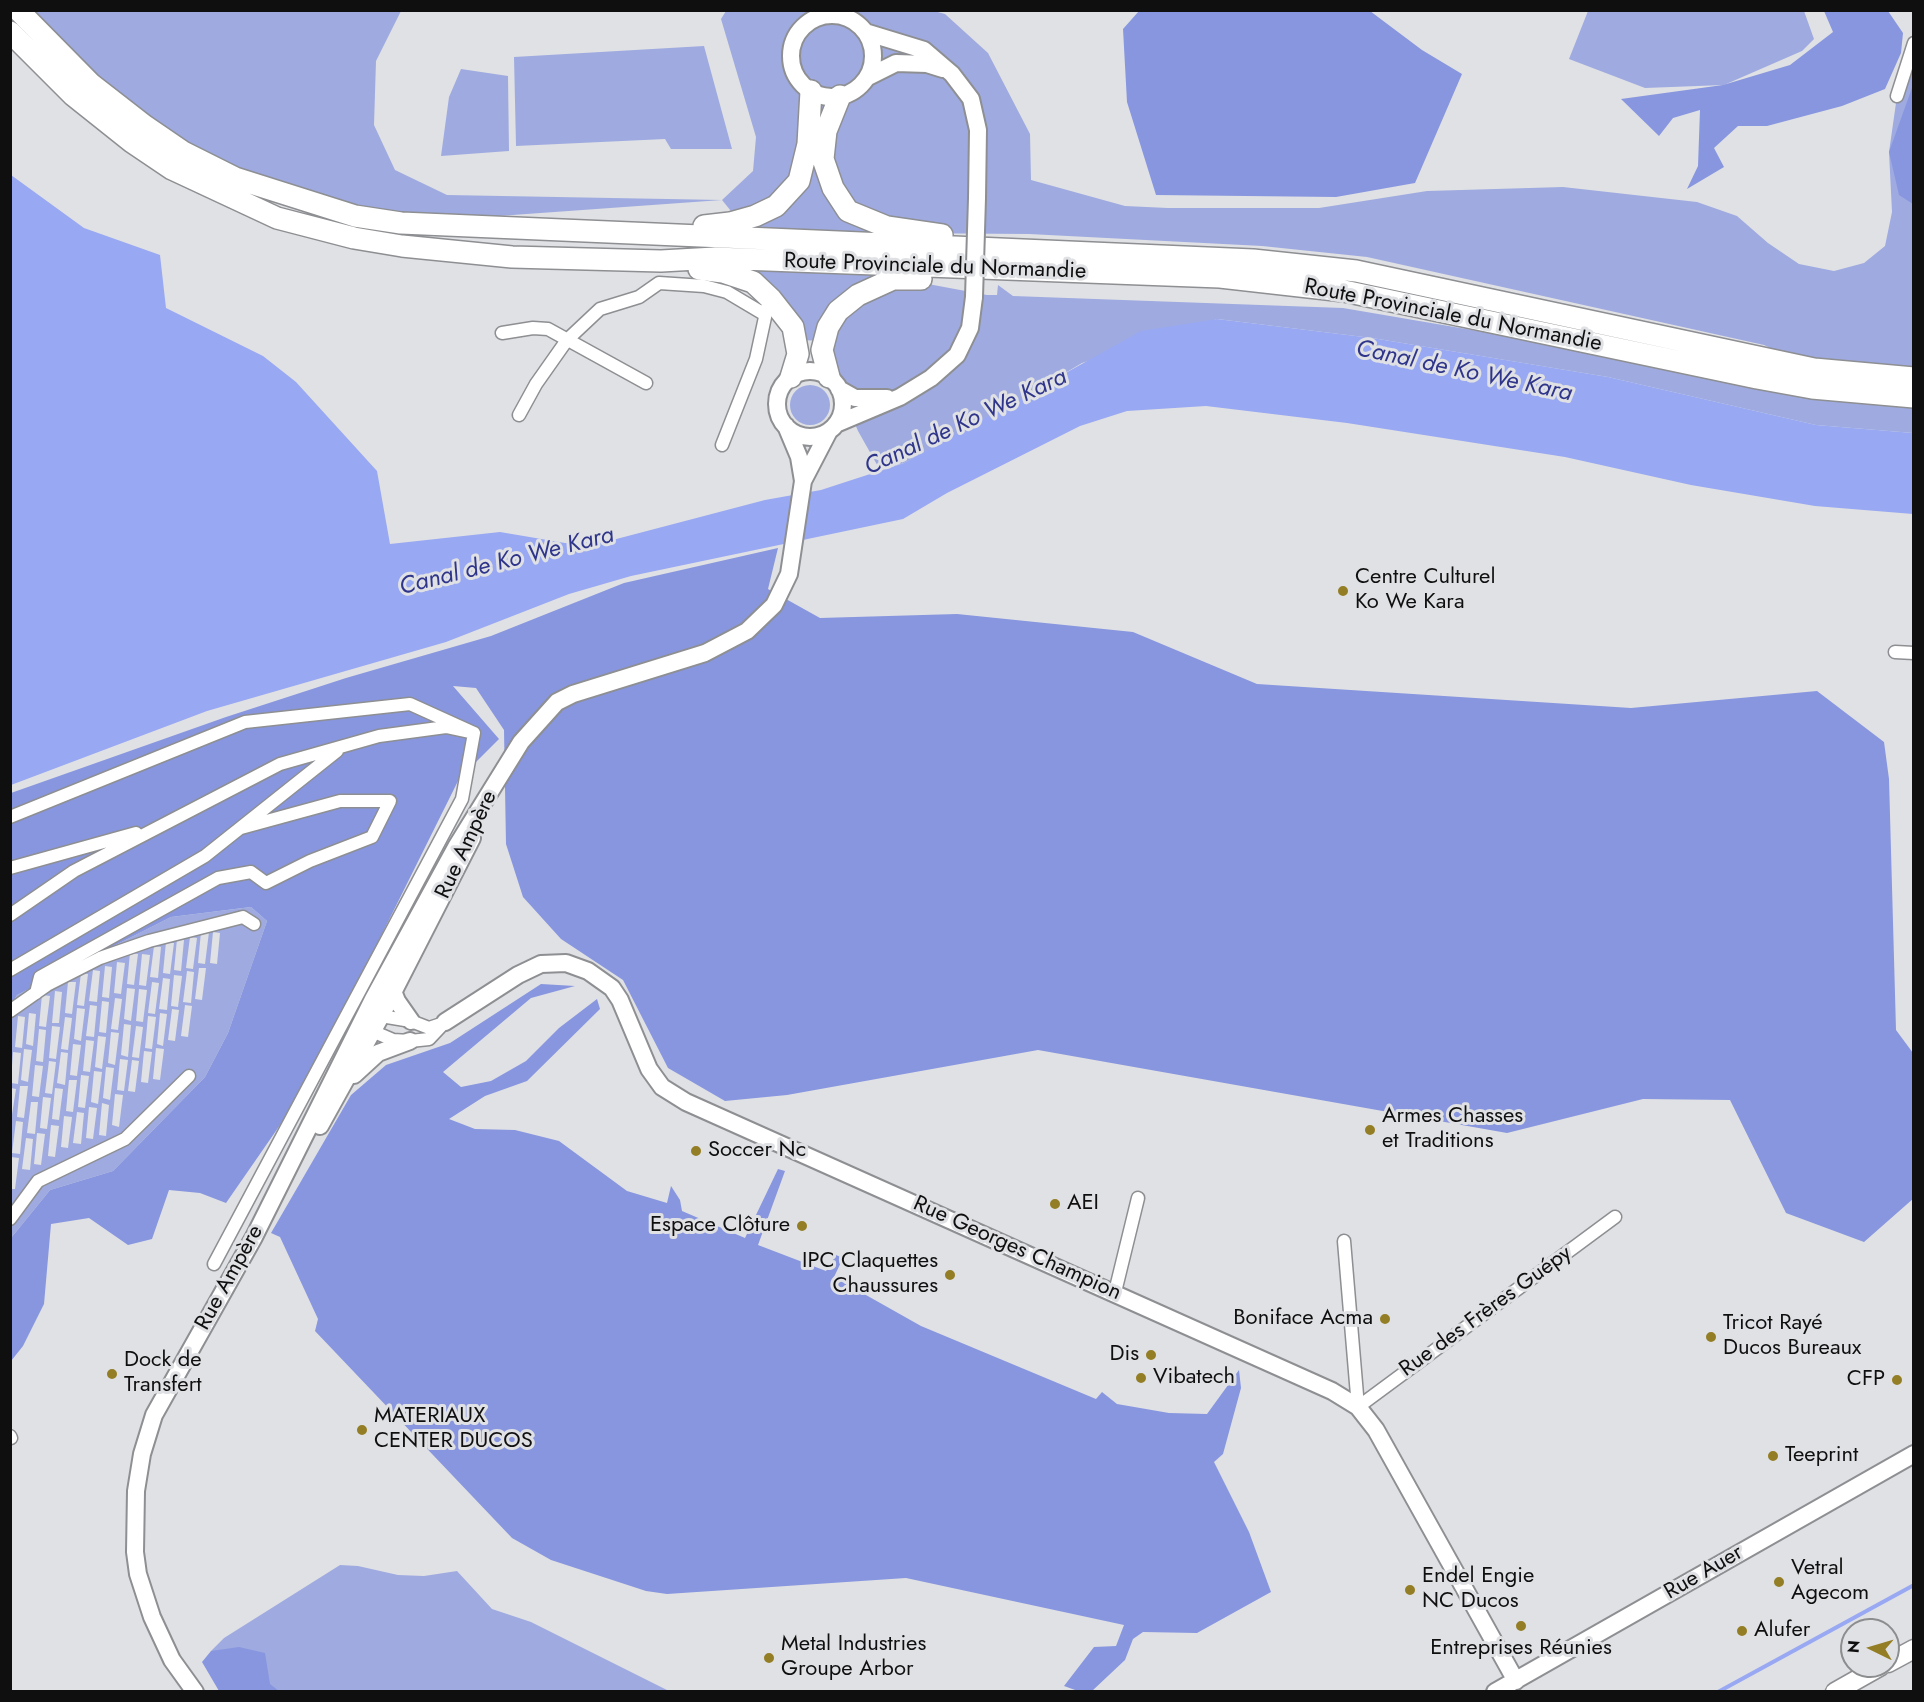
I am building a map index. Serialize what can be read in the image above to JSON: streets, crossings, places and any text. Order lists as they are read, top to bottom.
{
  "streets": {
    "highway": ["Route Provinciale du Normandie"],
    "main road": ["Rue Ampère", "Rue Georges Champion", "Rue Auer"],
    "street": ["Rue des Frères Guépy"]
  },
  "crossings": [
    ["Rue Ampère", "Rue Georges Champion"],
    ["Rue Georges Champion", "Rue des Frères Guépy"],
    ["Rue Georges Champion", "Rue Auer"]
  ],
  "water": ["Canal de Ko We Kara"],
  "places": [
    "Centre Culturel Ko We Kara",
    "Armes Chasses et Traditions",
    "Soccer Nc",
    "AEI",
    "Espace Clôture",
    "IPC Claquettes Chaussures",
    "Boniface Acma",
    "Tricot Rayé Ducos Bureaux",
    "Dis",
    "Dock de Transfert",
    "Vibatech",
    "CFP",
    "MATERIAUX CENTER DUCOS",
    "Teeprint",
    "Vetral Agecom",
    "Endel Engie NC Ducos",
    "Entreprises Réunies",
    "Alufer",
    "Metal Industries Groupe Arbor"
  ],
  "north": "left"
}
